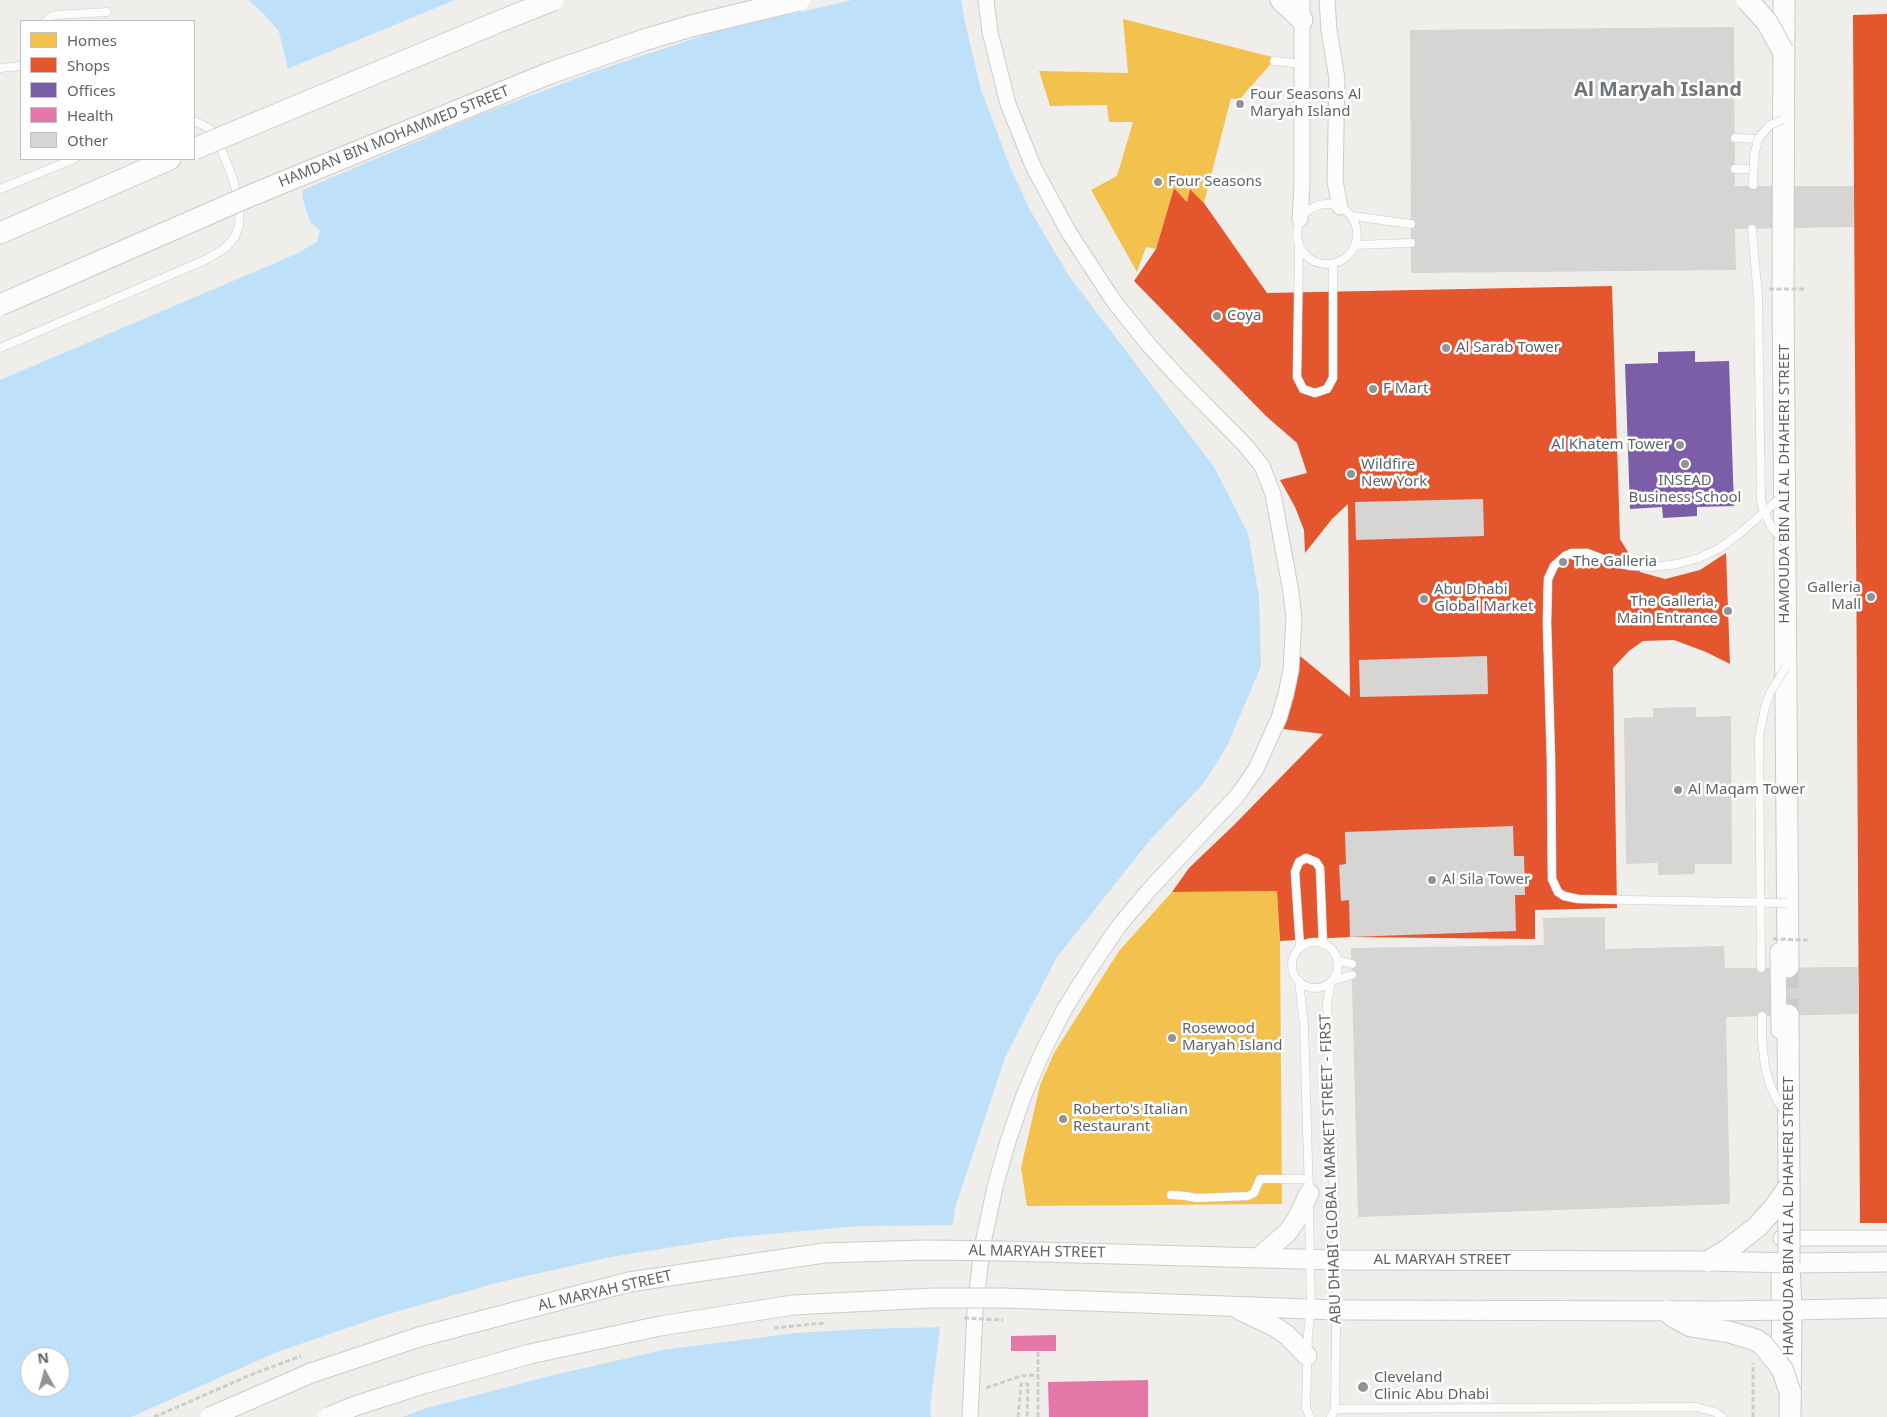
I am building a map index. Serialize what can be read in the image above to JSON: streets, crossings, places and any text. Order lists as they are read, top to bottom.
{
  "streets": {
    "main road": ["HAMDAN BIN MOHAMMED STREET", "HAMOUDA BIN ALI AL DHAHERI STREET"],
    "street": ["AL MARYAH STREET"],
    "lane": ["ABU DHABI GLOBAL MARKET STREET - FIRST"]
  },
  "crossings": [
    ["HAMOUDA BIN ALI AL DHAHERI STREET", "AL MARYAH STREET"],
    ["ABU DHABI GLOBAL MARKET STREET - FIRST", "AL MARYAH STREET"]
  ],
  "districts": ["Al Maryah Island"],
  "places": [
    "Four Seasons Al Maryah Island",
    "Four Seasons",
    "Coya",
    "Al Sarab Tower",
    "F Mart",
    "Al Khatem Tower",
    "INSEAD Business School",
    "Wildfire New York",
    "The Galleria",
    "Galleria Mall",
    "Abu Dhabi Global Market",
    "The Galleria, Main Entrance",
    "Al Maqam Tower",
    "Al Sila Tower",
    "Rosewood Maryah Island",
    "Roberto's Italian Restaurant",
    "Cleveland Clinic Abu Dhabi"
  ],
  "legend": [
    "Homes",
    "Shops",
    "Offices",
    "Health",
    "Other"
  ],
  "north": "top"
}
